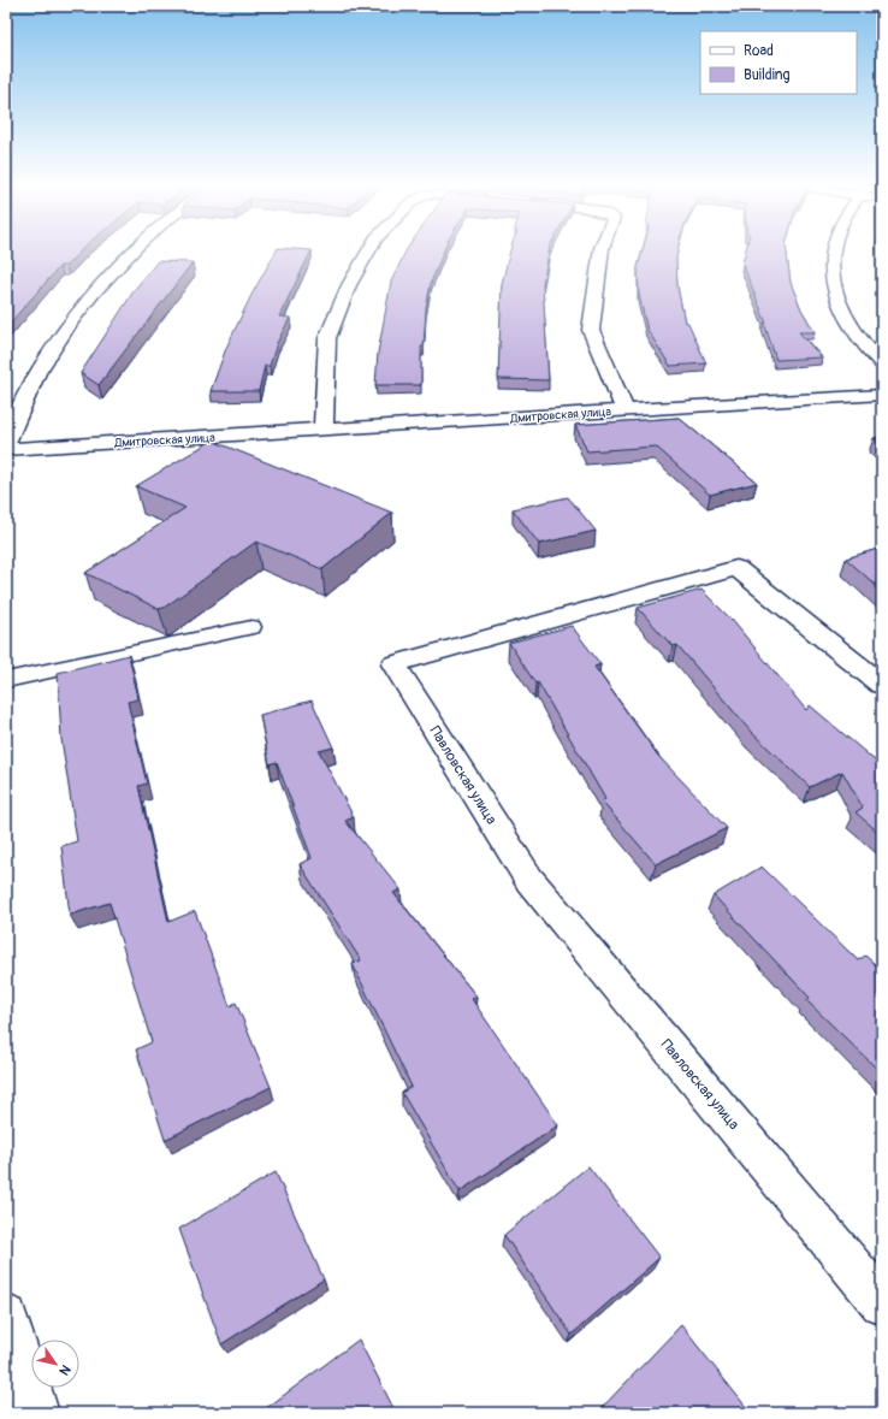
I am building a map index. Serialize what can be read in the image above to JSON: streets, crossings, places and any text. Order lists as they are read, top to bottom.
{
  "streets": {
    "street": ["Дмитровская улица", "Павловская улица"]
  },
  "legend": ["Road", "Building"],
  "north": "bottom right"
}
